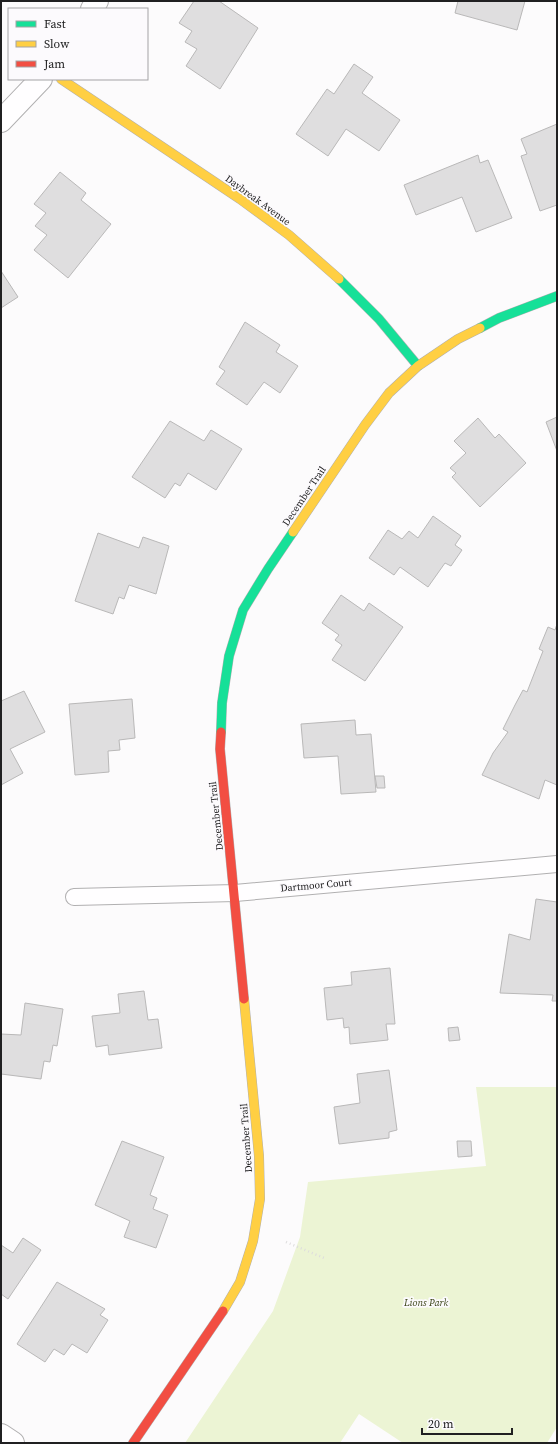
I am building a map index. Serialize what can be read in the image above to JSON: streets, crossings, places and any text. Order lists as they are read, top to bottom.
{
  "streets": {
    "street": ["Daybreak Avenue", "December Trail"],
    "lane": ["Dartmoor Court"]
  },
  "crossings": [
    ["Daybreak Avenue", "December Trail"],
    ["December Trail", "Dartmoor Court"]
  ],
  "parks": ["Lions Park"],
  "legend": ["Fast", "Slow", "Jam"],
  "scale_bar": "20 m"
}
